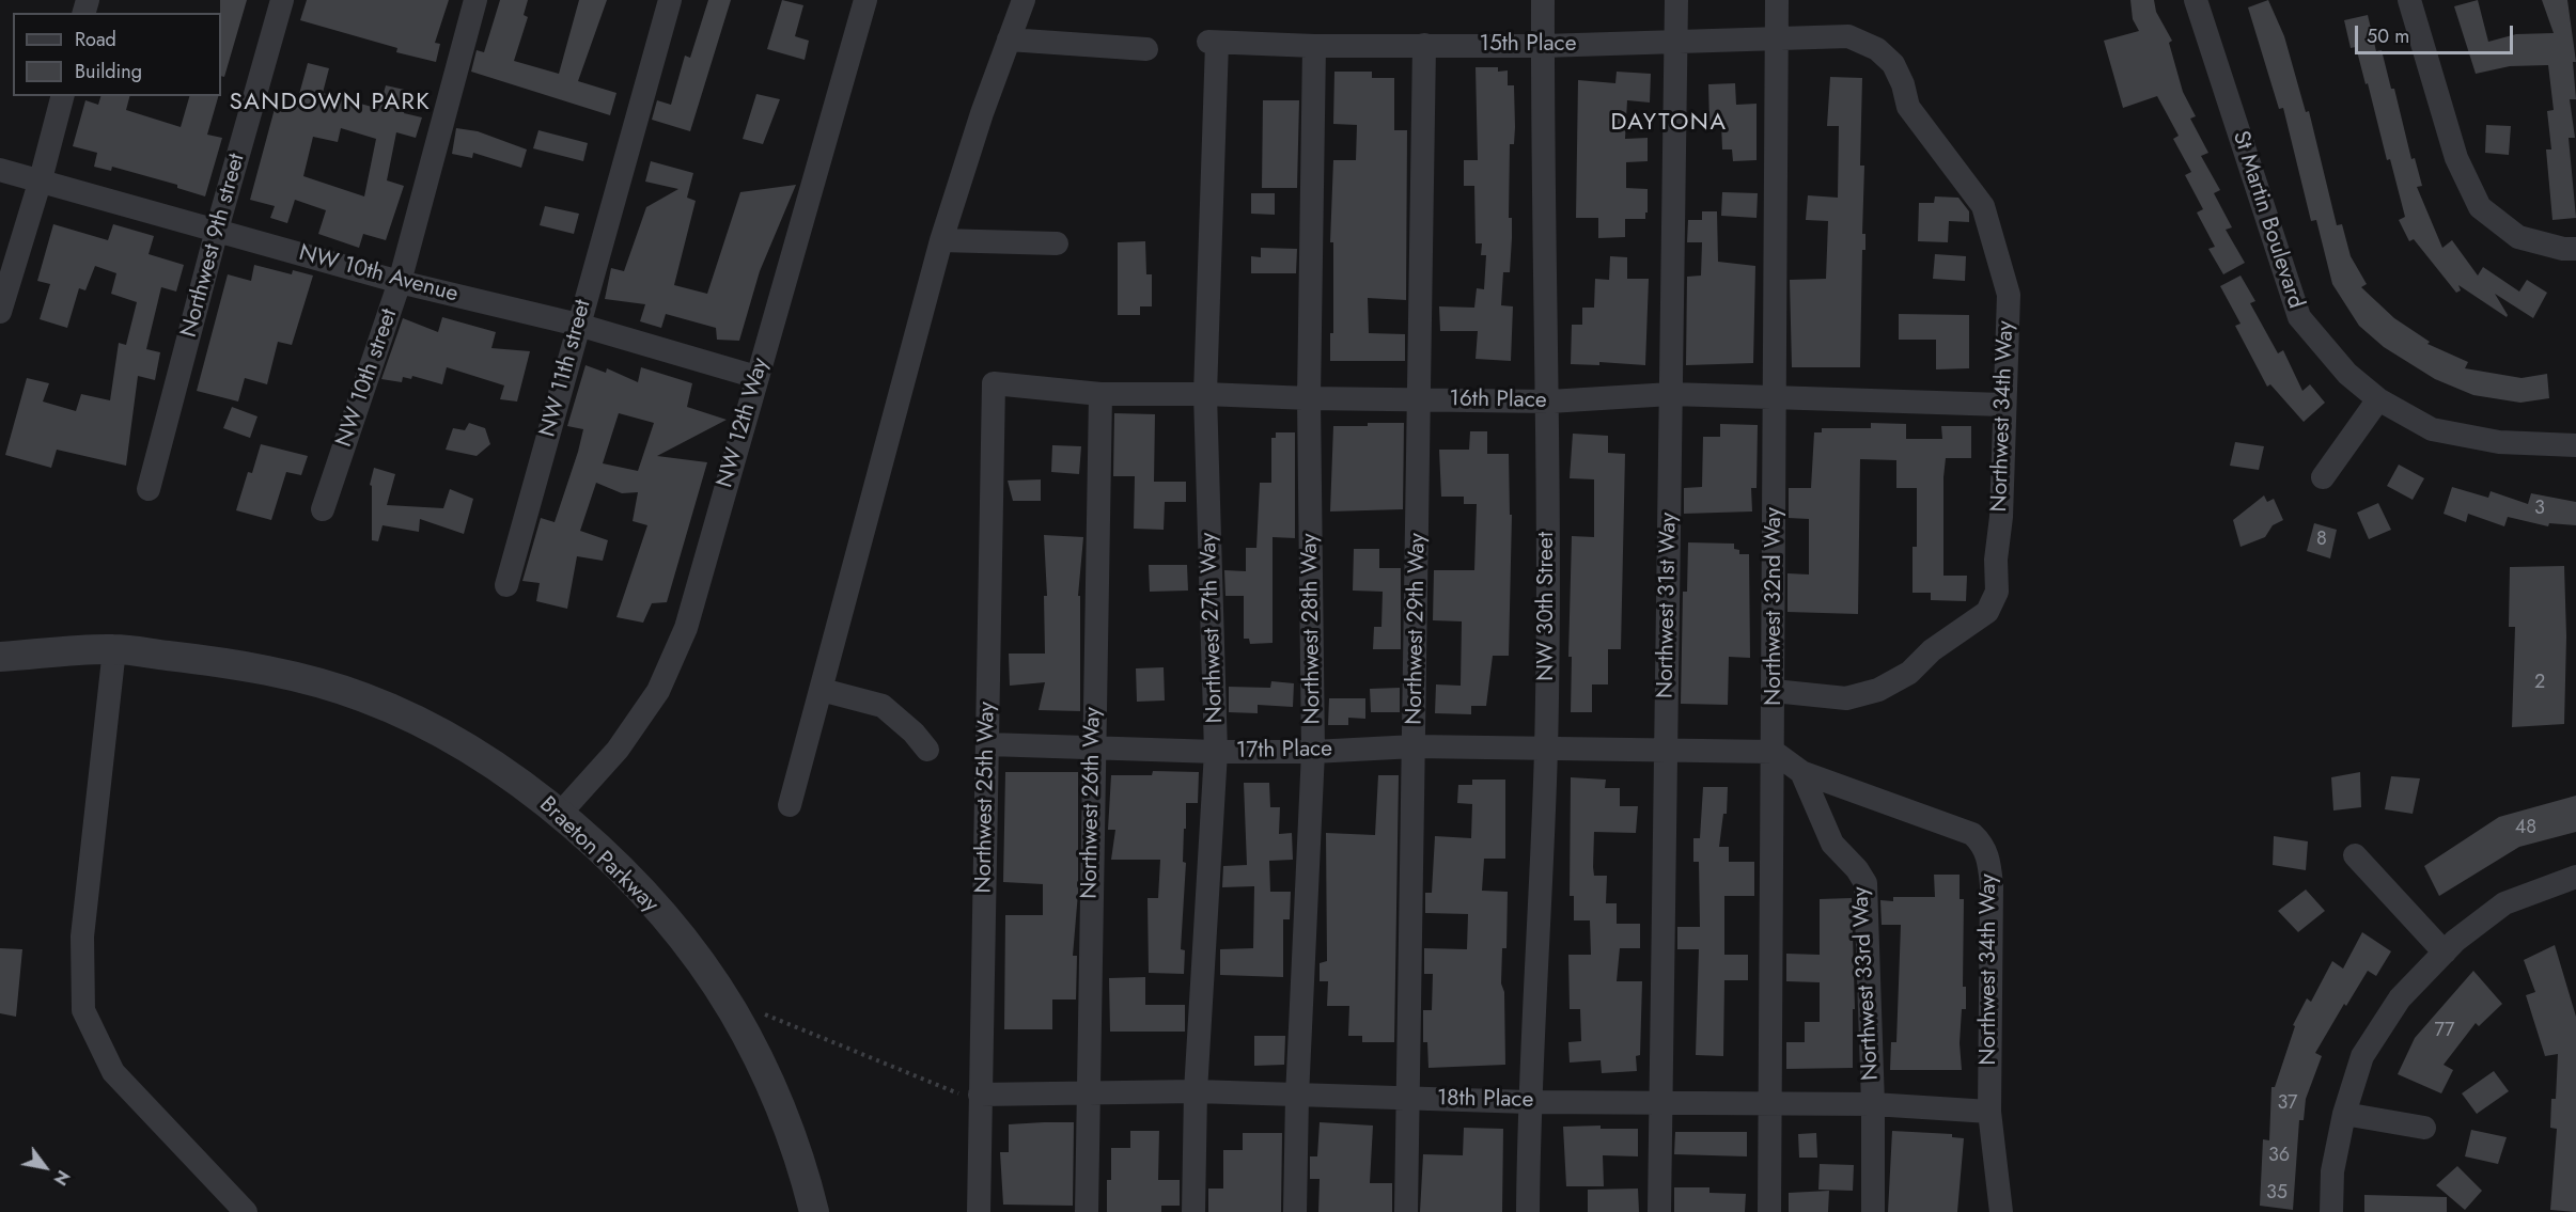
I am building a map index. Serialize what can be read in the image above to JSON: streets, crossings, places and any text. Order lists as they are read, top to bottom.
{
  "streets": {
    "street": [
      "15th Place",
      "St Martin Boulevard",
      "Northwest 9th street",
      "NW 10th Avenue",
      "NW 11th street",
      "NW 10th street",
      "16th Place",
      "Northwest 34th Way",
      "NW 12th Way",
      "Northwest 31st Way",
      "NW 30th Street",
      "Northwest 32nd Way",
      "Northwest 27th Way",
      "Northwest 28th Way",
      "Northwest 29th Way",
      "17th Place",
      "Northwest 25th Way",
      "Northwest 26th Way",
      "Braeton Parkway",
      "Northwest 33rd Way",
      "18th Place"
    ]
  },
  "crossings": [
    ["15th Place", "Northwest 34th Way"],
    ["15th Place", "Northwest 31st Way"],
    ["15th Place", "NW 30th Street"],
    ["15th Place", "Northwest 32nd Way"],
    ["15th Place", "Northwest 27th Way"],
    ["15th Place", "Northwest 28th Way"],
    ["15th Place", "Northwest 29th Way"],
    ["Northwest 9th street", "NW 10th Avenue"],
    ["NW 10th Avenue", "NW 11th street"],
    ["NW 10th Avenue", "NW 10th street"],
    ["NW 10th Avenue", "NW 12th Way"],
    ["16th Place", "Northwest 34th Way"],
    ["16th Place", "Northwest 31st Way"],
    ["16th Place", "NW 30th Street"],
    ["16th Place", "Northwest 32nd Way"],
    ["16th Place", "Northwest 27th Way"],
    ["16th Place", "Northwest 28th Way"],
    ["16th Place", "Northwest 29th Way"],
    ["16th Place", "Northwest 25th Way"],
    ["16th Place", "Northwest 26th Way"],
    ["Northwest 34th Way", "Northwest 32nd Way"],
    ["Northwest 34th Way", "17th Place"],
    ["Northwest 34th Way", "Northwest 33rd Way"],
    ["Northwest 34th Way", "18th Place"],
    ["NW 12th Way", "Braeton Parkway"],
    ["Northwest 31st Way", "17th Place"],
    ["Northwest 31st Way", "18th Place"],
    ["NW 30th Street", "17th Place"],
    ["NW 30th Street", "18th Place"],
    ["Northwest 32nd Way", "17th Place"],
    ["Northwest 32nd Way", "18th Place"],
    ["Northwest 27th Way", "17th Place"],
    ["Northwest 27th Way", "18th Place"],
    ["Northwest 28th Way", "17th Place"],
    ["Northwest 28th Way", "18th Place"],
    ["Northwest 29th Way", "17th Place"],
    ["Northwest 29th Way", "18th Place"],
    ["17th Place", "Northwest 25th Way"],
    ["17th Place", "Northwest 26th Way"],
    ["Northwest 25th Way", "18th Place"],
    ["Northwest 26th Way", "18th Place"],
    ["Northwest 33rd Way", "18th Place"]
  ],
  "districts": ["SANDOWN PARK", "DAYTONA"],
  "house_numbers": [
    "3",
    "8",
    "2",
    "48",
    "77",
    "37",
    "36",
    "35"
  ],
  "legend": ["Road", "Building"],
  "scale_bar": "50 m",
  "north": "bottom right"
}
